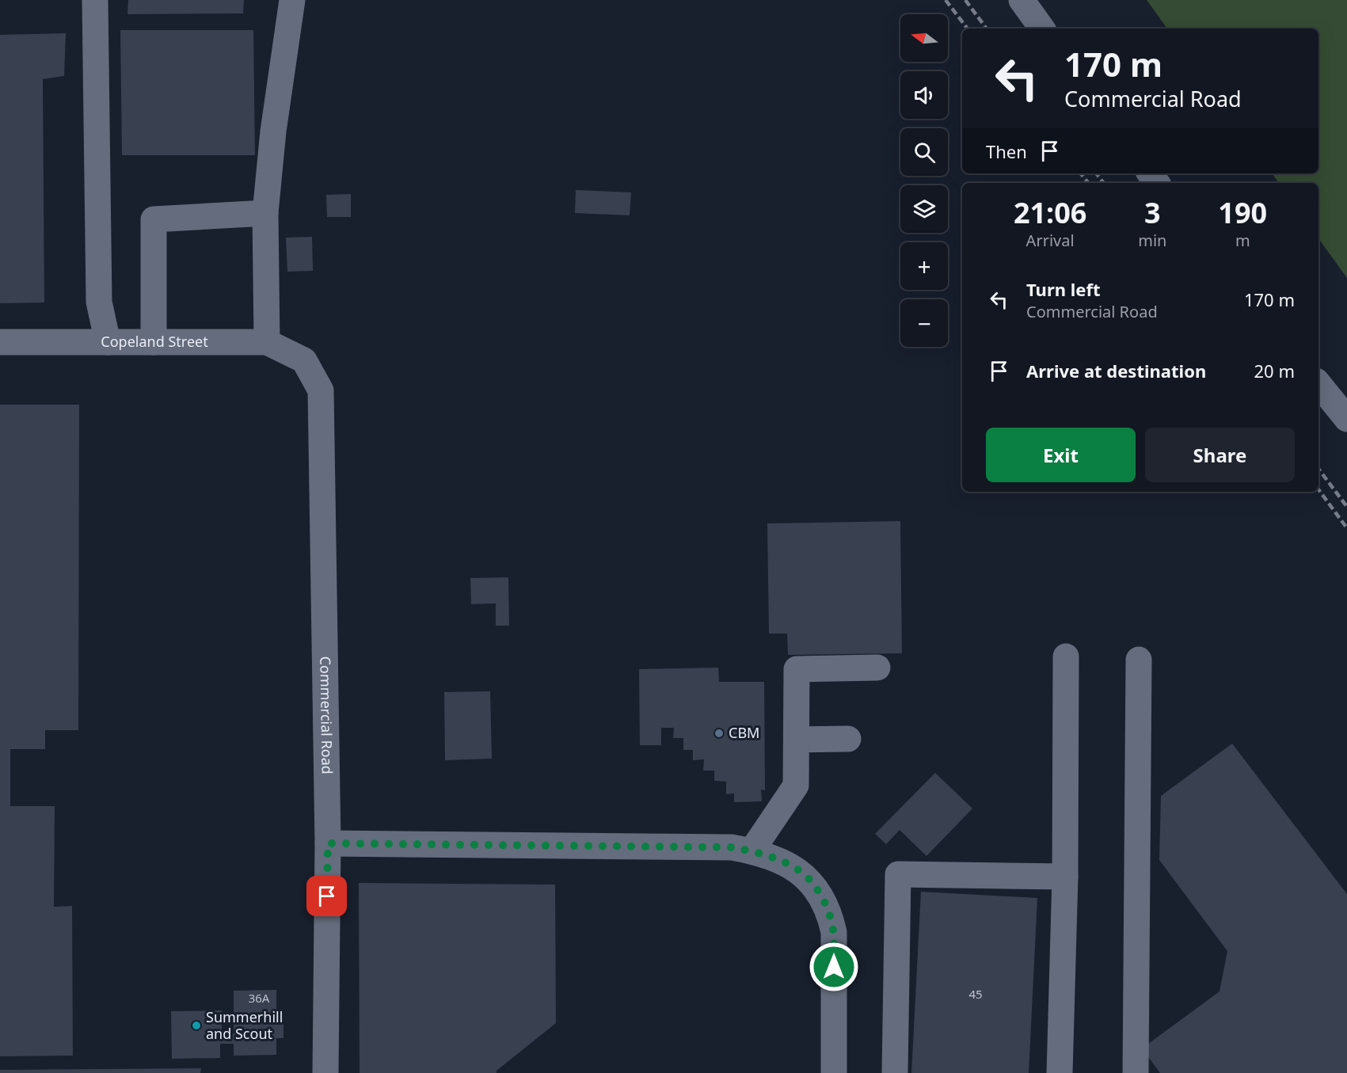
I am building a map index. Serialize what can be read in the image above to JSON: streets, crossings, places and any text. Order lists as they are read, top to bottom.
{
  "streets": {
    "street": ["Copeland Street", "Commercial Road"]
  },
  "crossings": [
    ["Copeland Street", "Commercial Road"]
  ],
  "places": ["CBM", "Summerhill and Scout"],
  "house_numbers": ["45", "36A"],
  "north": "left",
  "page": {
    "map_buttons": ["+", "−"],
    "turn": ["170 m", "Commercial Road"],
    "then": "Then",
    "eta": [
      "21:06",
      "Arrival",
      "3",
      "min",
      "190",
      "m"
    ],
    "list": [
      {
        "name": "Turn left",
        "note": "Commercial Road",
        "value": "170 m"
      },
      {
        "name": "Arrive at destination",
        "value": "20 m"
      }
    ],
    "buttons": ["Exit", "Share"]
  }
}
